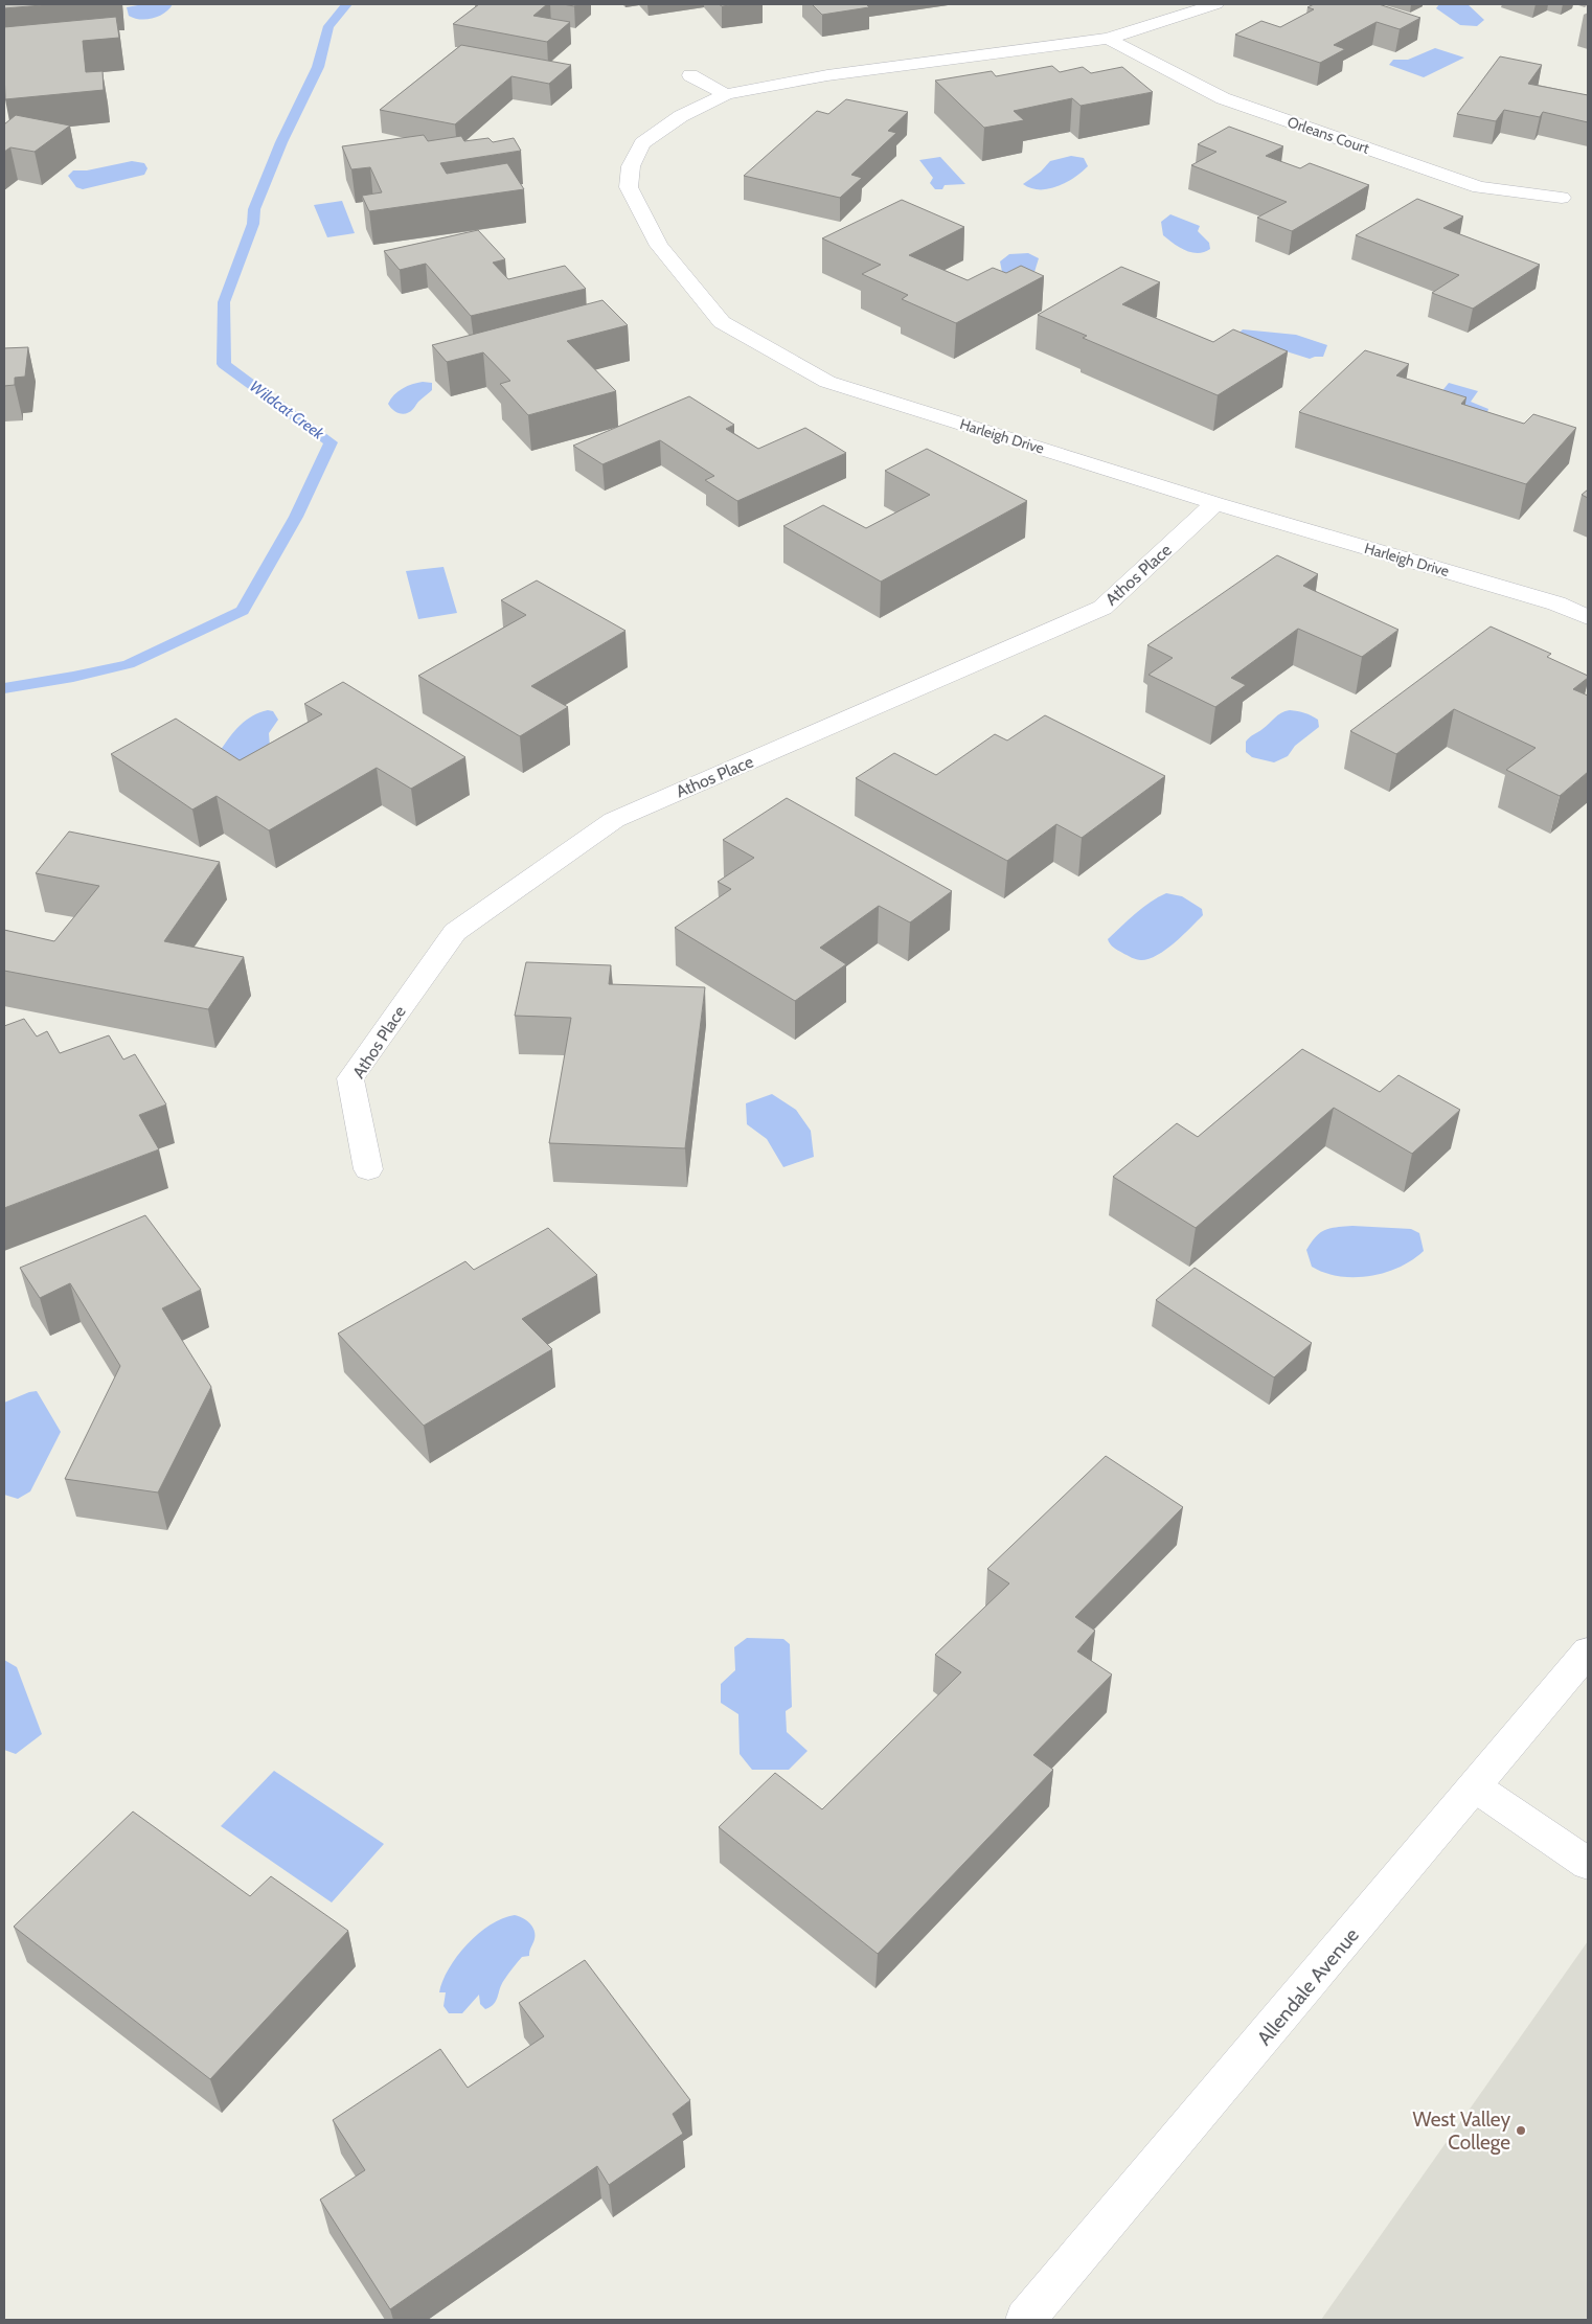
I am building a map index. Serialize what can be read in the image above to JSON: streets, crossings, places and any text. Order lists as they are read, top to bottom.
{
  "streets": {
    "street": [
      "Orleans Court",
      "Harleigh Drive",
      "Athos Place",
      "Allendale Avenue"
    ]
  },
  "crossings": [
    ["Orleans Court", "Harleigh Drive"],
    ["Harleigh Drive", "Athos Place"]
  ],
  "water": ["Wildcat Creek"],
  "places": ["West Valley College"]
}
